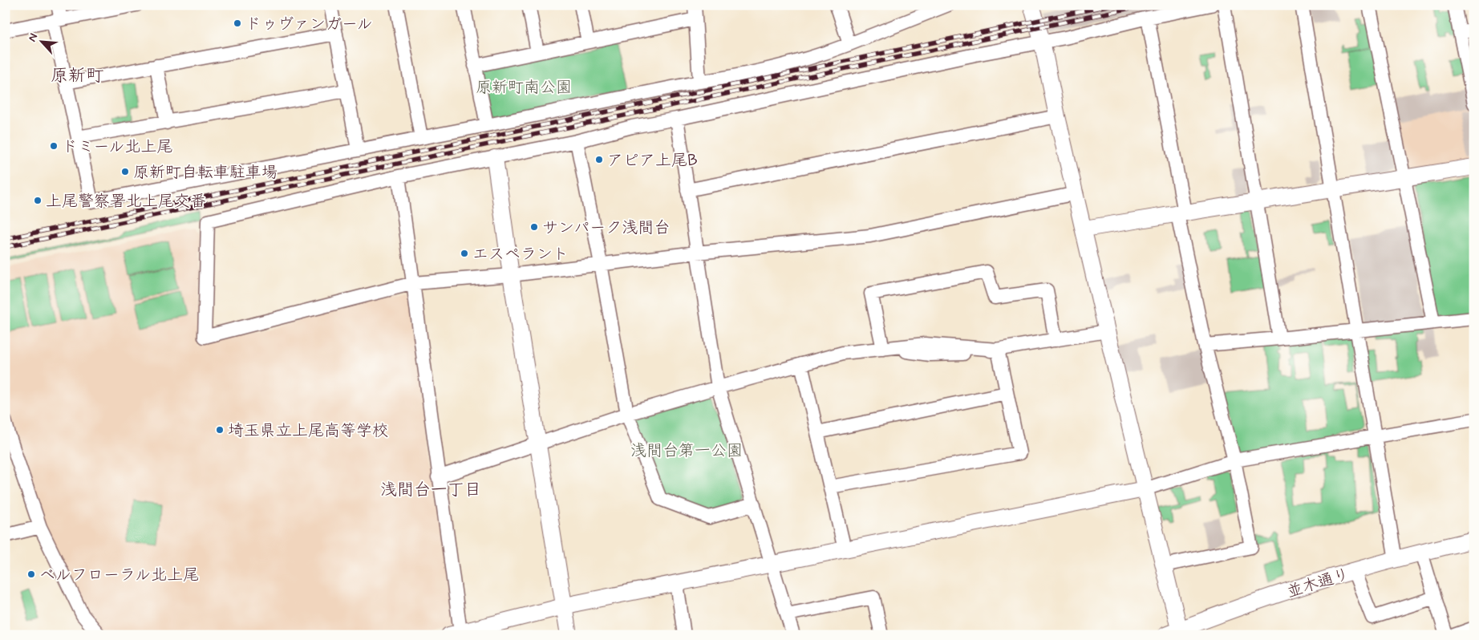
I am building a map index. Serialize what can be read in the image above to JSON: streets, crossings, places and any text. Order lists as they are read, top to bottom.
{
  "streets": {
    "street": ["並木通り"]
  },
  "districts": ["原新町", "浅間台一丁目"],
  "parks": ["原新町南公園", "浅間台第一公園"],
  "places": [
    "ドゥヴァンガール",
    "ドミール北上尾",
    "アピア上尾B",
    "原新町自転車駐車場",
    "上尾警察署北上尾交番",
    "サンパーク浅間台",
    "エスペラント",
    "埼玉県立上尾高等学校",
    "ベルフローラル北上尾"
  ],
  "north": "top left"
}
